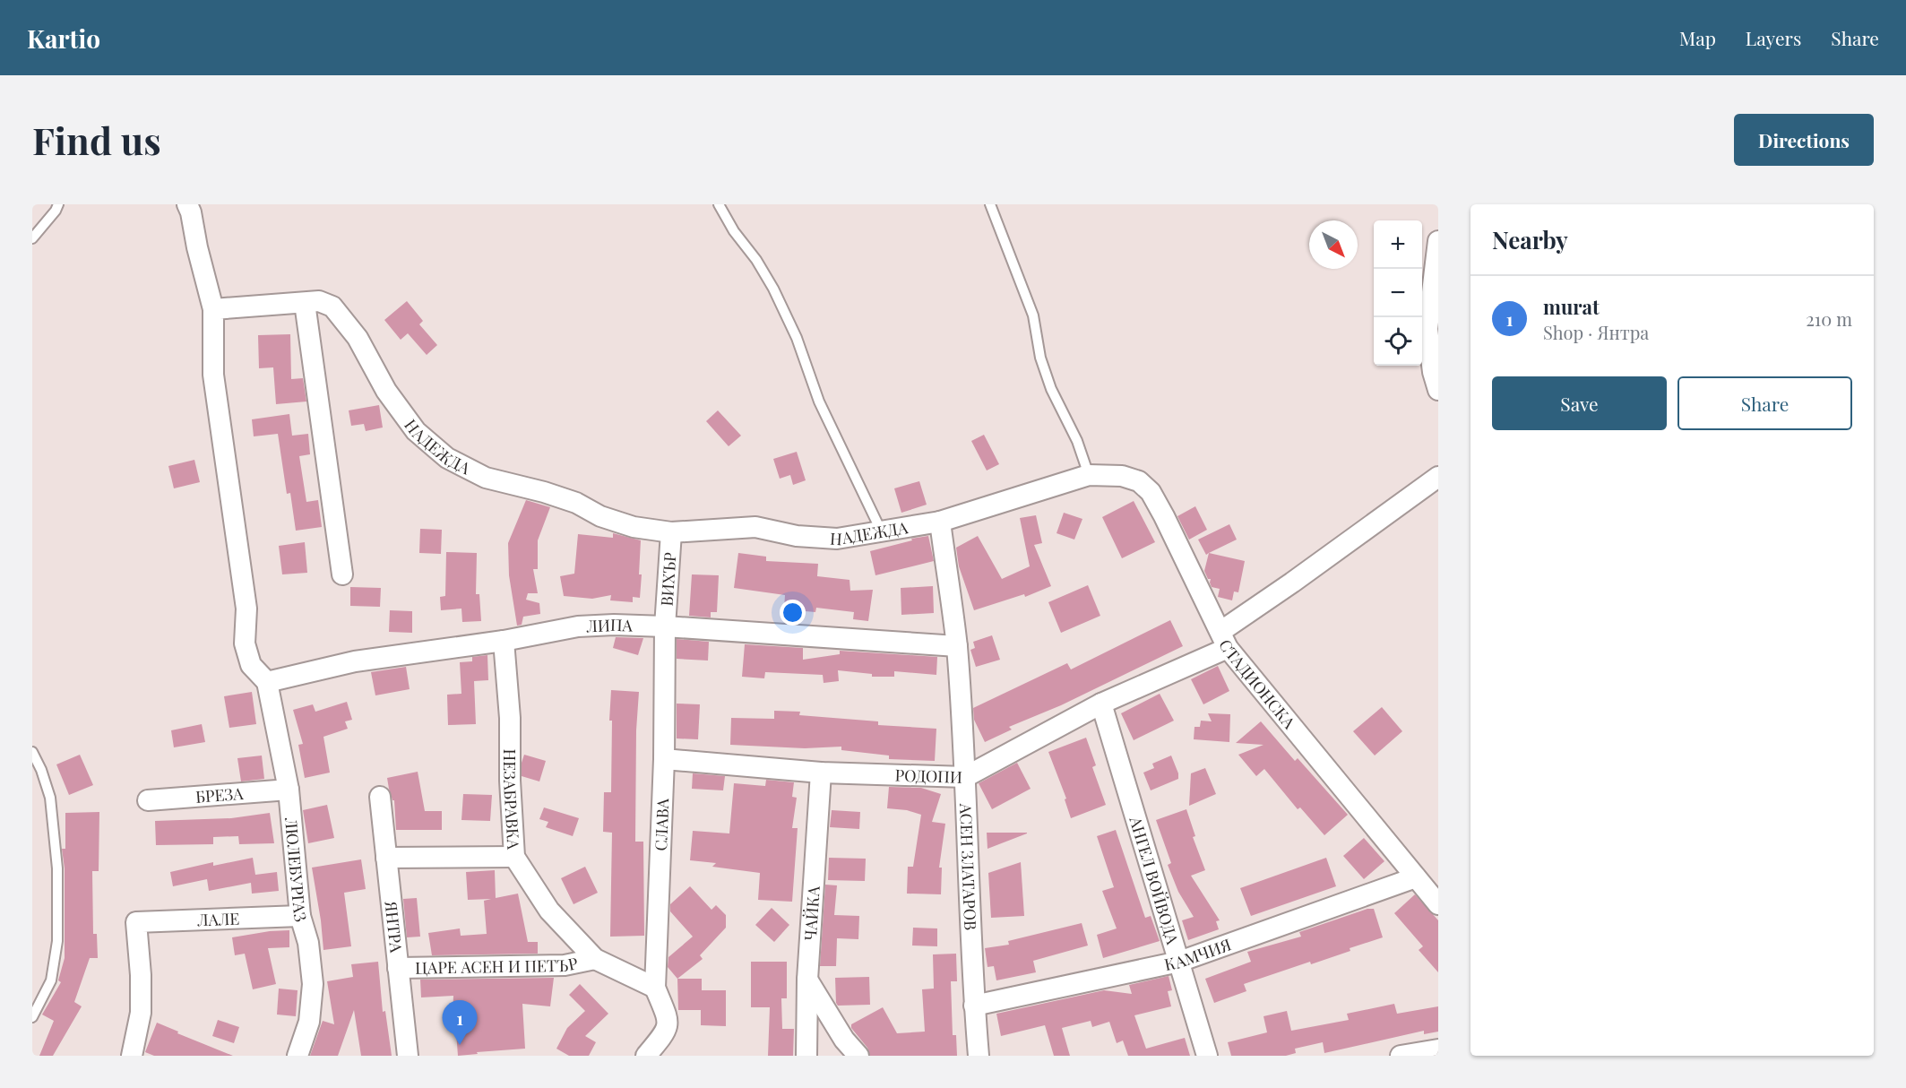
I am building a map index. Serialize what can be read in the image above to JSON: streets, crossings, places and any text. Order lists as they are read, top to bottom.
{
  "streets": {
    "street": [
      "НАДЕЖДА",
      "ВИХЪР",
      "ЛИПА",
      "СТАДИОНСКА",
      "РОДОПИ",
      "БРЕЗА",
      "НЕЗАБРАВКА",
      "СЛАВА",
      "АСЕН ЗЛАТАРОВ",
      "ЛЮЛЕБУРГАЗ",
      "АНГЕЛ ВОЙВОДА",
      "ЧАЙКА",
      "ЛАЛЕ",
      "ЯНТРА",
      "КАМЧИЯ",
      "ЦАРЕ АСЕН И ПЕТЪР"
    ]
  },
  "crossings": [
    ["НАДЕЖДА", "ВИХЪР"],
    ["НАДЕЖДА", "СТАДИОНСКА"],
    ["НАДЕЖДА", "АСЕН ЗЛАТАРОВ"],
    ["ВИХЪР", "ЛИПА"],
    ["ВИХЪР", "СЛАВА"],
    ["ЛИПА", "НЕЗАБРАВКА"],
    ["ЛИПА", "СЛАВА"],
    ["ЛИПА", "АСЕН ЗЛАТАРОВ"],
    ["ЛИПА", "ЛЮЛЕБУРГАЗ"],
    ["СТАДИОНСКА", "РОДОПИ"],
    ["СТАДИОНСКА", "КАМЧИЯ"],
    ["РОДОПИ", "СЛАВА"],
    ["РОДОПИ", "АСЕН ЗЛАТАРОВ"],
    ["РОДОПИ", "АНГЕЛ ВОЙВОДА"],
    ["РОДОПИ", "ЧАЙКА"],
    ["БРЕЗА", "ЛЮЛЕБУРГАЗ"],
    ["НЕЗАБРАВКА", "СЛАВА"],
    ["НЕЗАБРАВКА", "ЦАРЕ АСЕН И ПЕТЪР"],
    ["АСЕН ЗЛАТАРОВ", "КАМЧИЯ"],
    ["ЛЮЛЕБУРГАЗ", "ЛАЛЕ"],
    ["АНГЕЛ ВОЙВОДА", "КАМЧИЯ"],
    ["ЯНТРА", "ЦАРЕ АСЕН И ПЕТЪР"]
  ],
  "north": "bottom right",
  "page": {
    "header": "Kartio",
    "nav": ["Map", "Layers", "Share"],
    "buttons": [
      "Directions",
      ["Save", "Share"]
    ],
    "title": "Find us",
    "heading": "Nearby",
    "map_buttons": ["+", "−"],
    "list": [
      {
        "mark": "1",
        "name": "murat",
        "note": "Shop · Янтра",
        "value": "210 m"
      }
    ],
    "pins": "1"
  }
}
